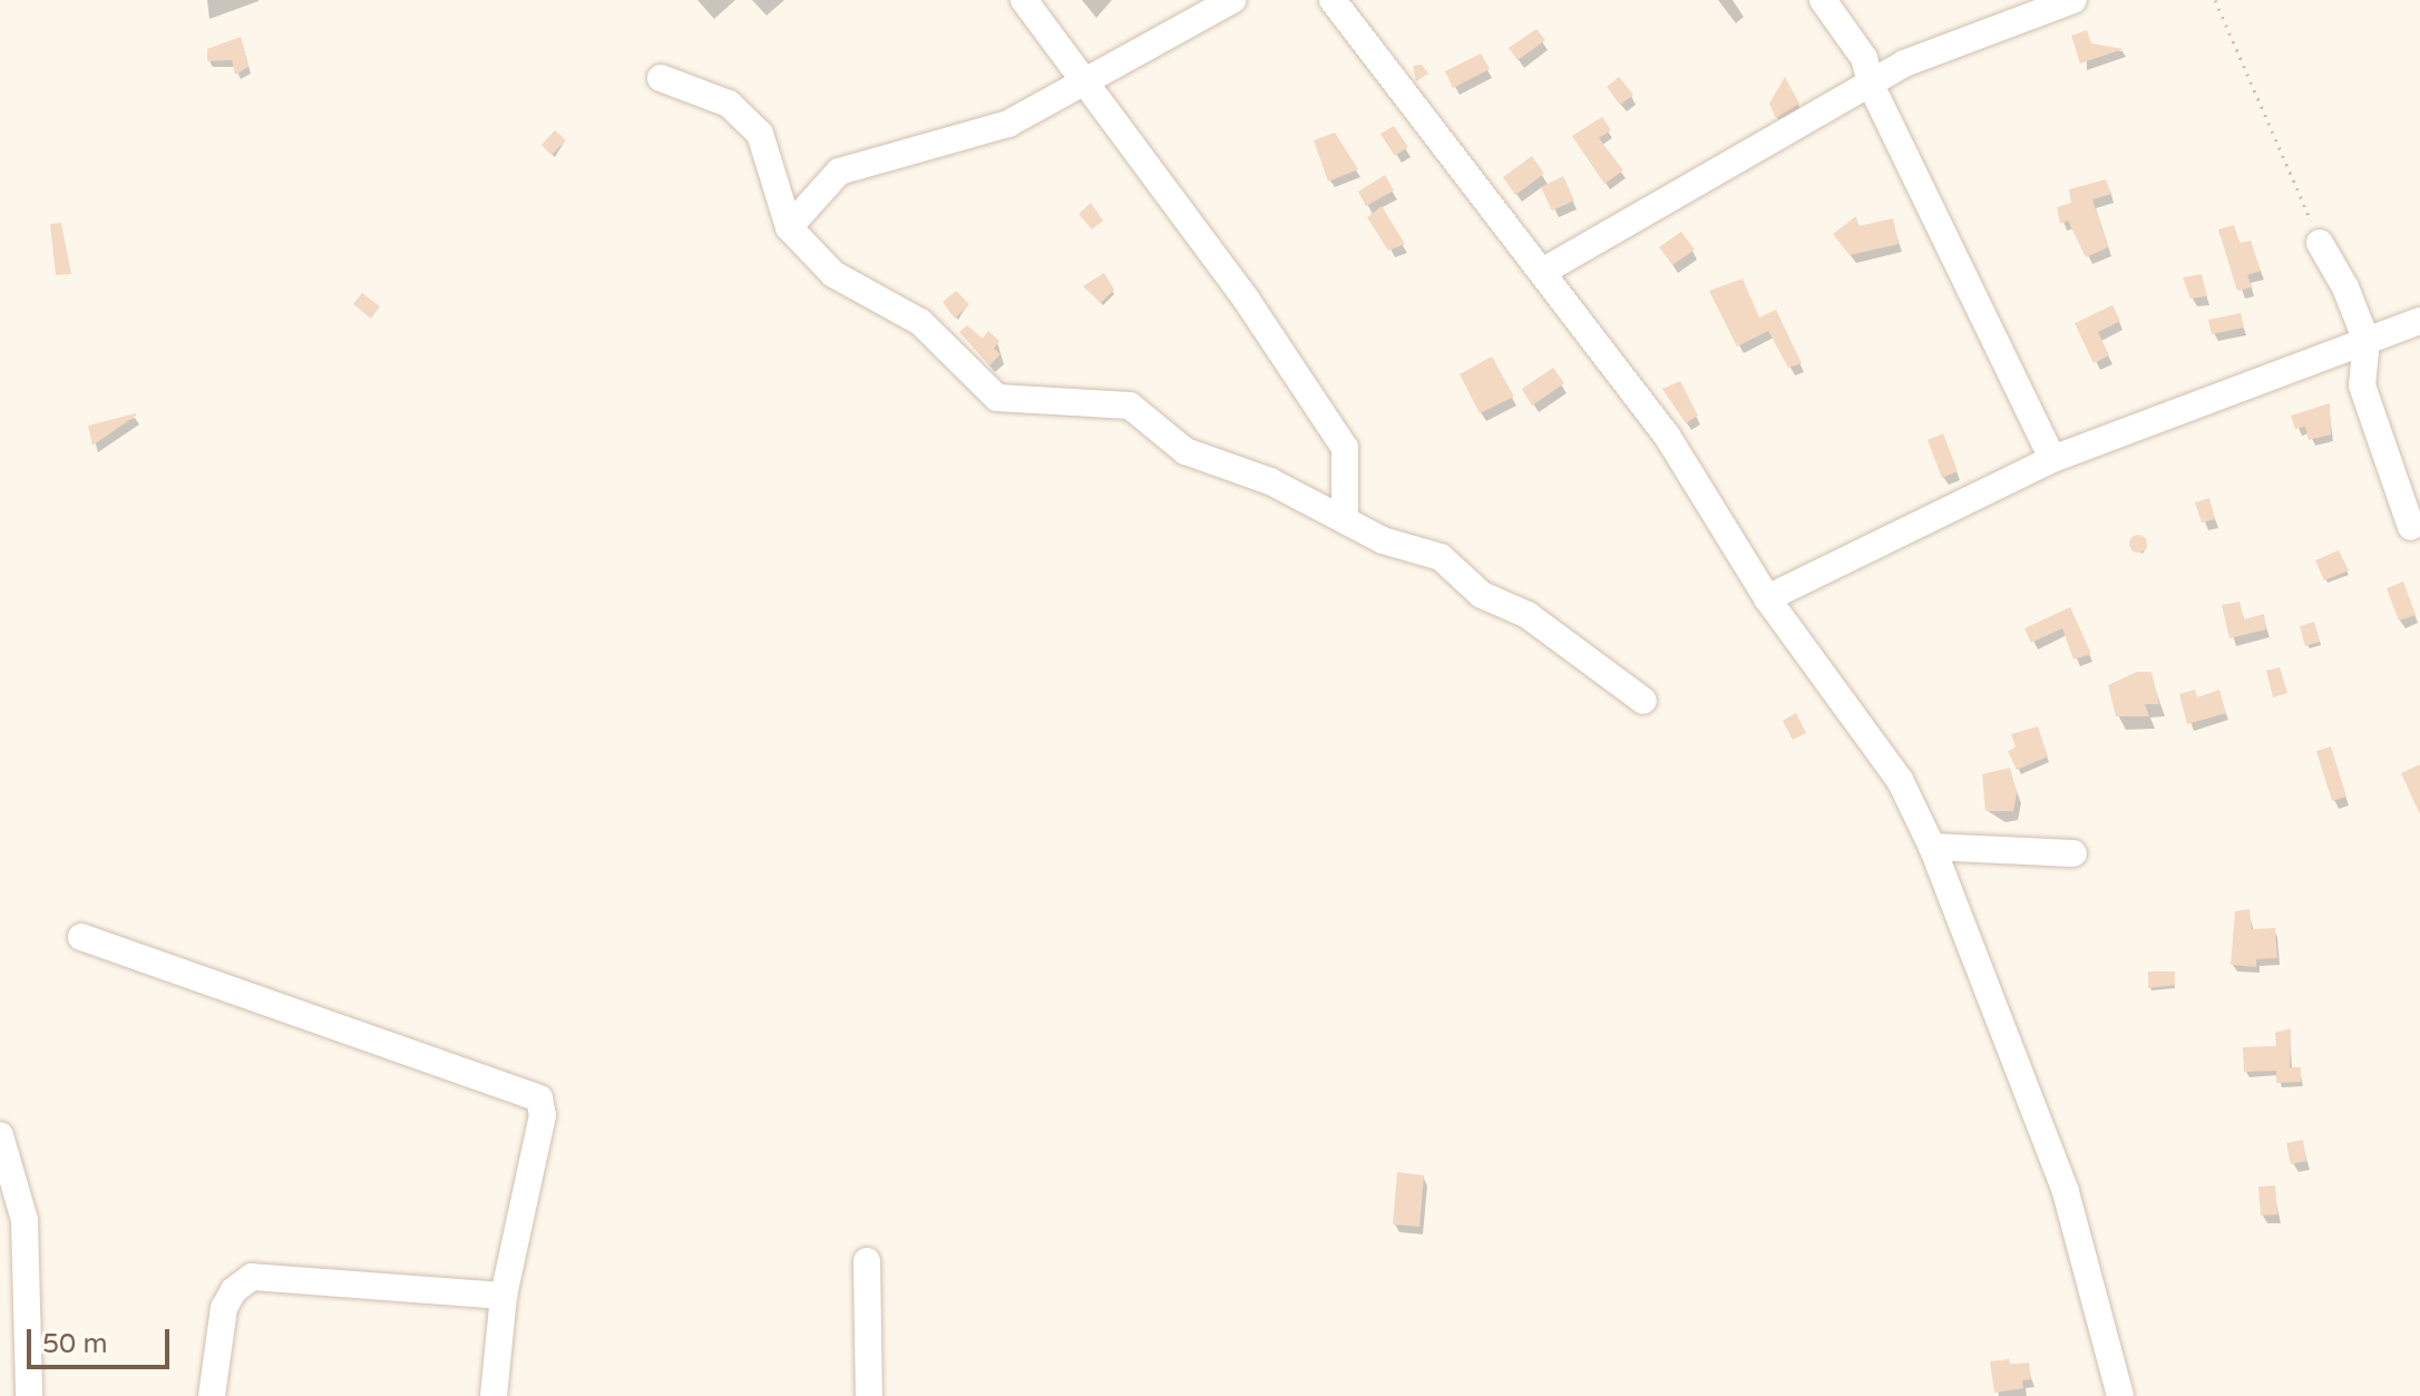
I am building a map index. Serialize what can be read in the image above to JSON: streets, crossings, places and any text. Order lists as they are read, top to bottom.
{
  "scale_bar": "50 m"
}
